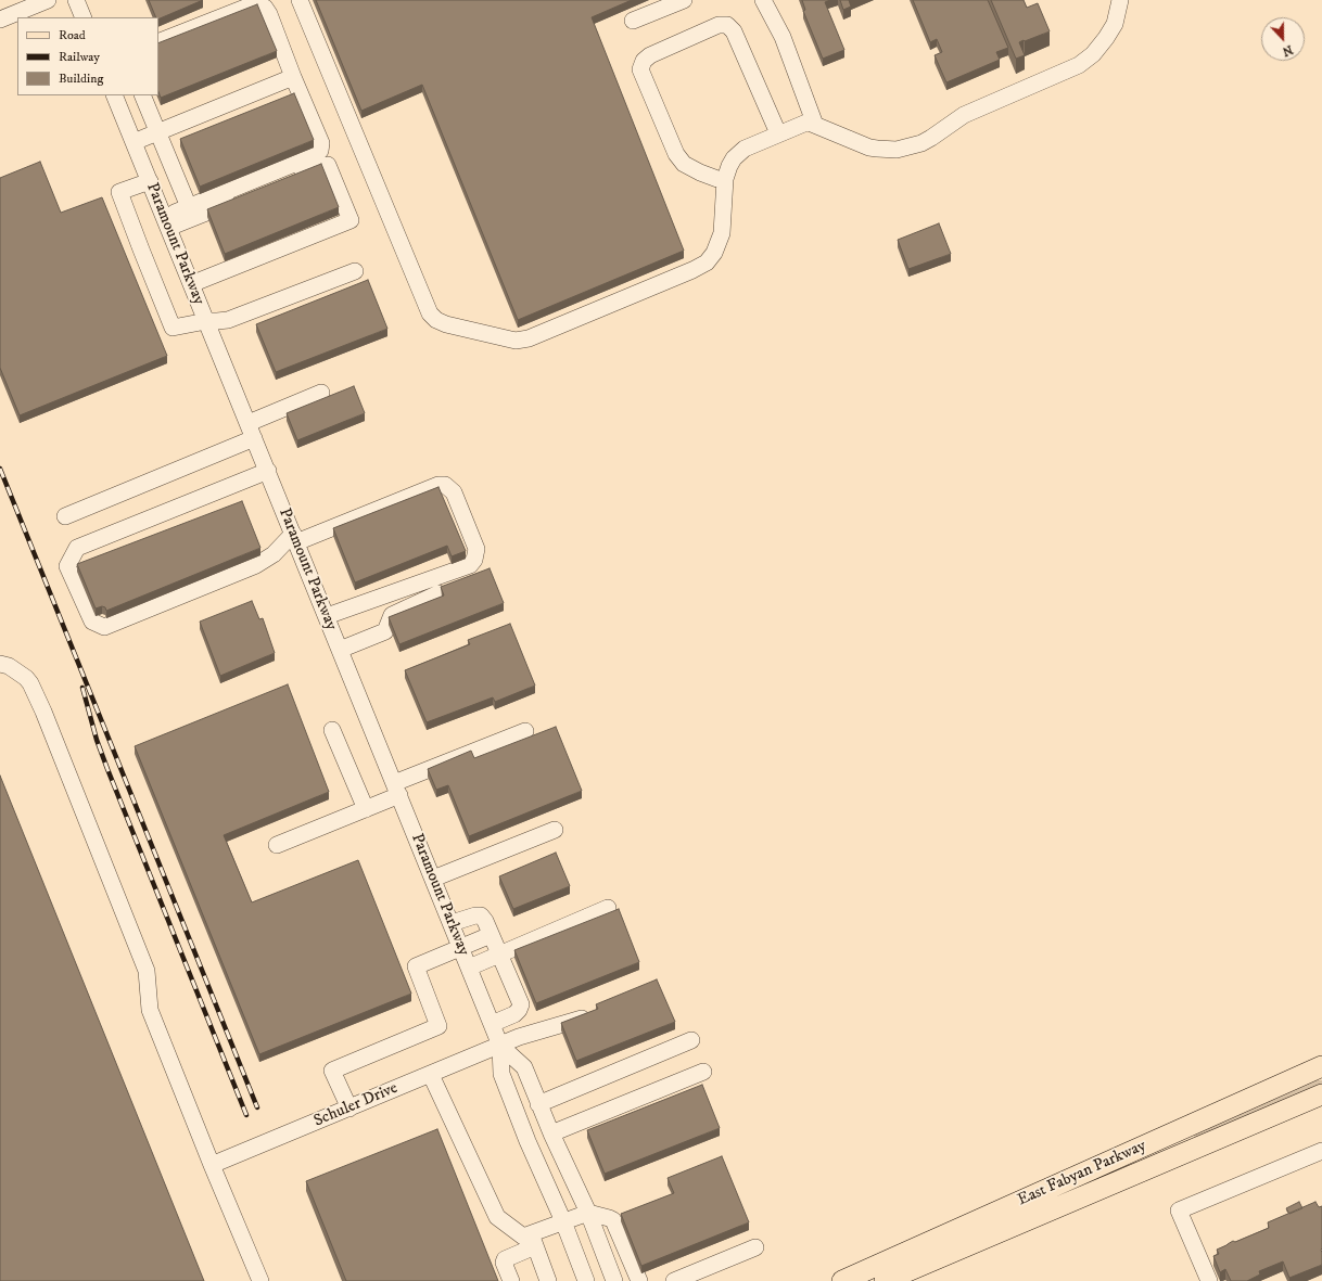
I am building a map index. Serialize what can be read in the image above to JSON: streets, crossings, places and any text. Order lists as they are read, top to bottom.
{
  "streets": {
    "main road": ["East Fabyan Parkway"],
    "street": ["Paramount Parkway", "Schuler Drive"]
  },
  "crossings": [
    ["Paramount Parkway", "Schuler Drive"]
  ],
  "legend": ["Road", "Railway", "Building"],
  "north": "bottom"
}
